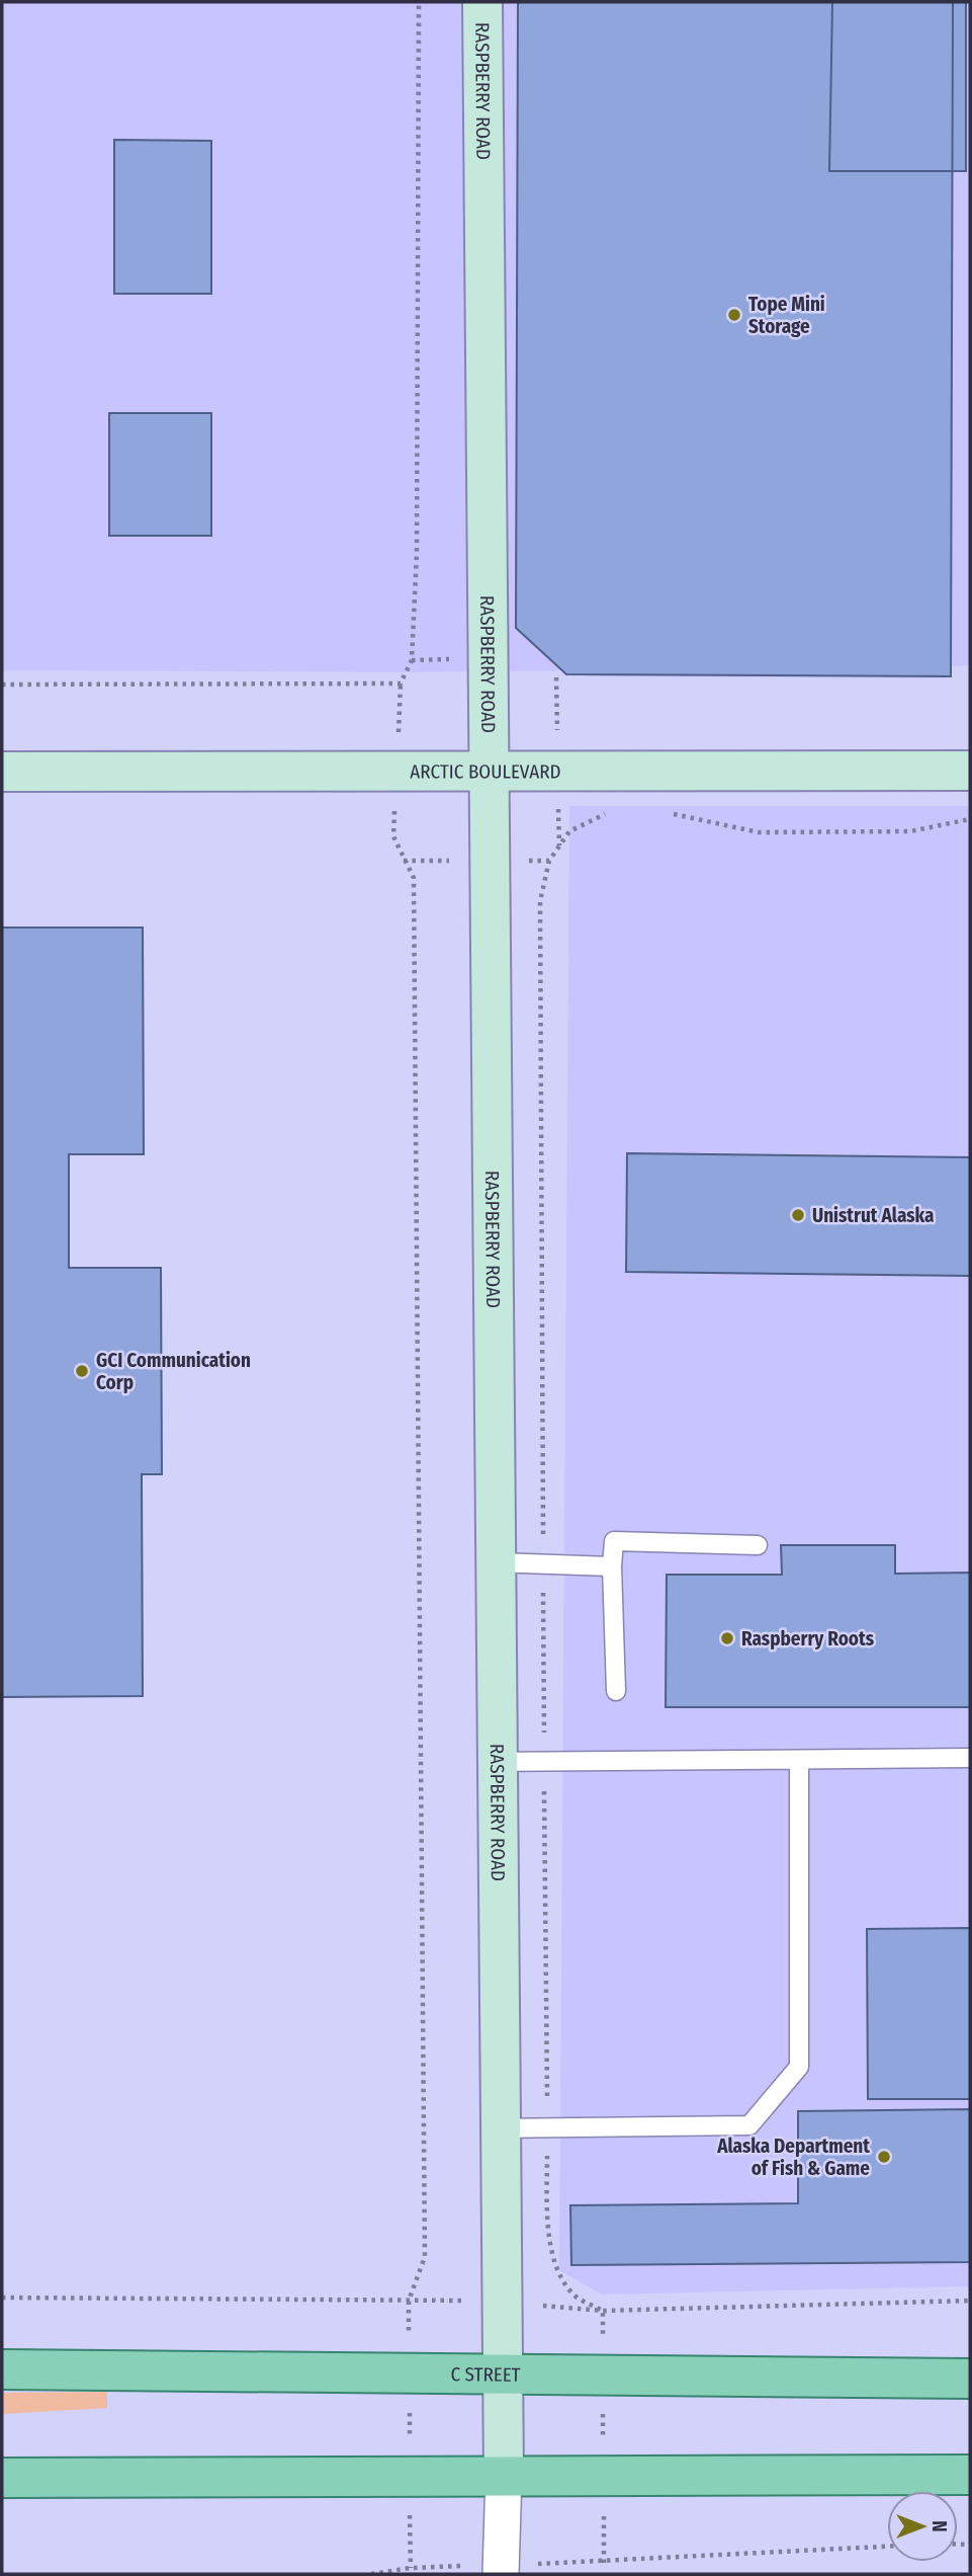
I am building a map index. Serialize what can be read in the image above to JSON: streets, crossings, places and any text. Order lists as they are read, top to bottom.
{
  "streets": {
    "main road": ["RASPBERRY ROAD", "ARCTIC BOULEVARD", "C STREET"]
  },
  "crossings": [
    ["RASPBERRY ROAD", "ARCTIC BOULEVARD"],
    ["RASPBERRY ROAD", "C STREET"]
  ],
  "places": [
    "Tope Mini Storage",
    "Unistrut Alaska",
    "GCI Communication Corp",
    "Raspberry Roots",
    "Alaska Department of Fish & Game"
  ],
  "north": "right"
}
